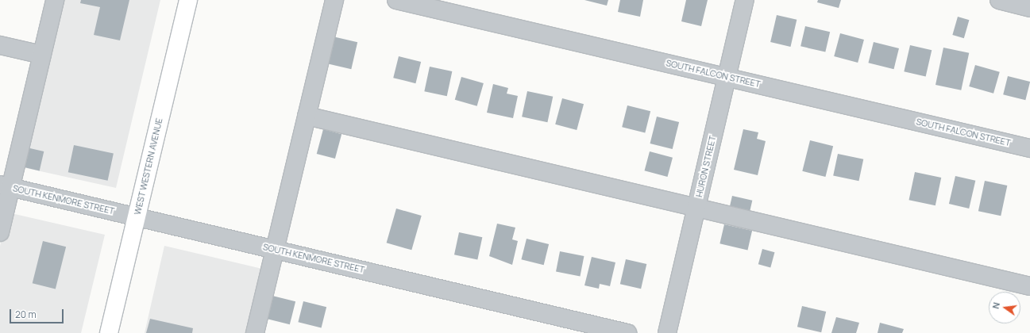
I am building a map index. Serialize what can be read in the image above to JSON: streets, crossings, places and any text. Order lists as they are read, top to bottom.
{
  "streets": {
    "main road": ["WEST WESTERN AVENUE"],
    "street": ["SOUTH FALCON STREET", "HURON STREET", "SOUTH KENMORE STREET"]
  },
  "crossings": [
    ["SOUTH FALCON STREET", "HURON STREET"],
    ["WEST WESTERN AVENUE", "SOUTH KENMORE STREET"]
  ],
  "scale_bar": "20 m",
  "north": "left"
}
